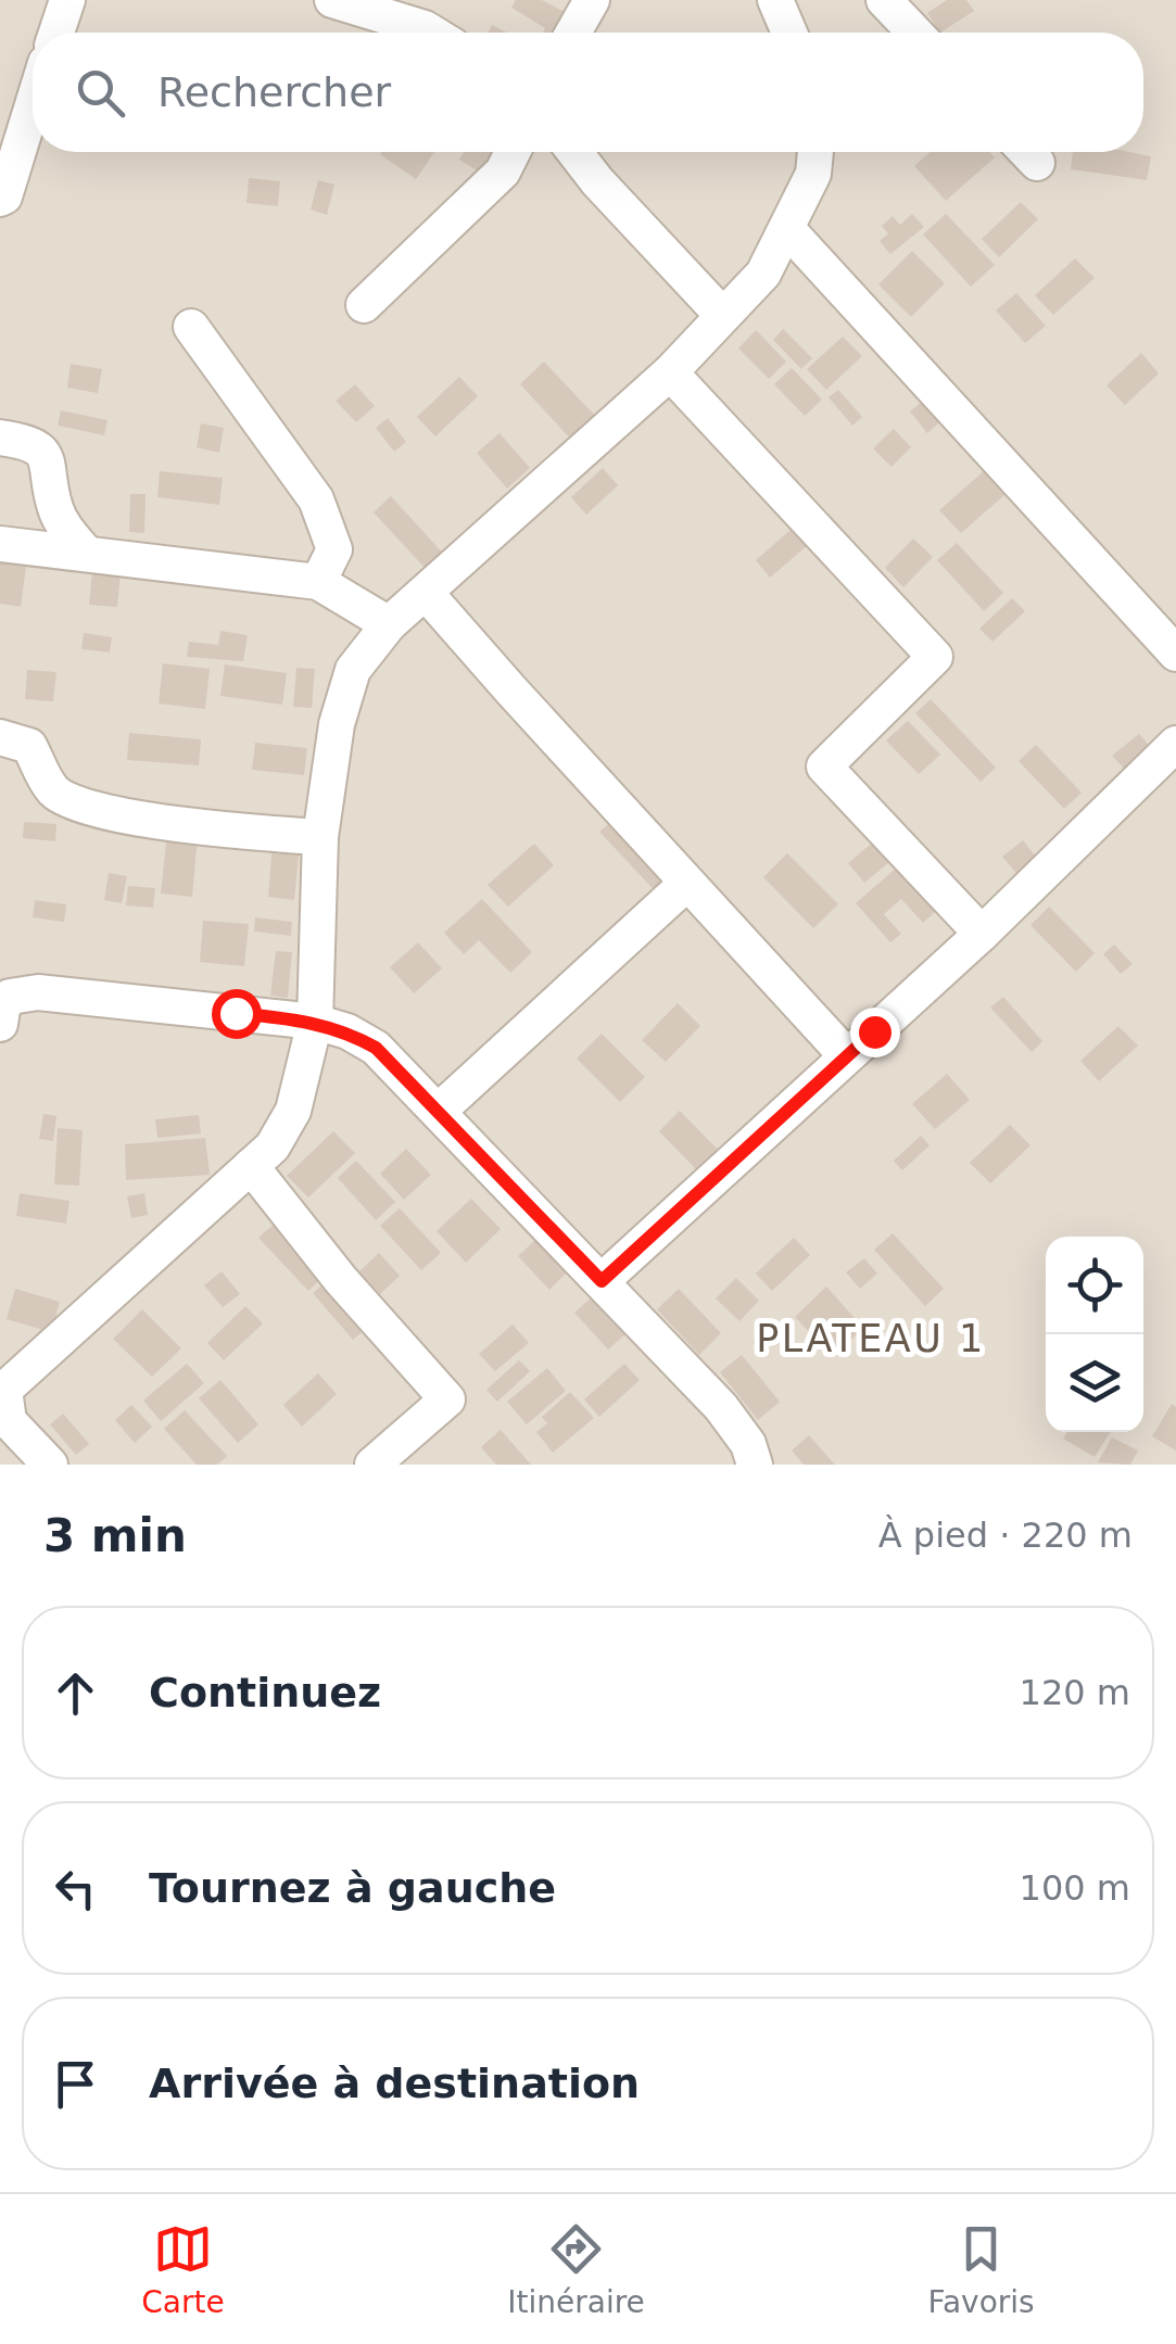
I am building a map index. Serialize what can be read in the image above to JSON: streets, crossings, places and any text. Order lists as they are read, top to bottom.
{
  "districts": ["PLATEAU 1"],
  "page": {
    "search": "Rechercher",
    "heading": ["3 min", "À pied · 220 m"],
    "list": [
      ["Continuez", "120 m"],
      ["Tournez à gauche", "100 m"],
      "Arrivée à destination"
    ],
    "nav": ["Carte", "Itinéraire", "Favoris"]
  }
}
